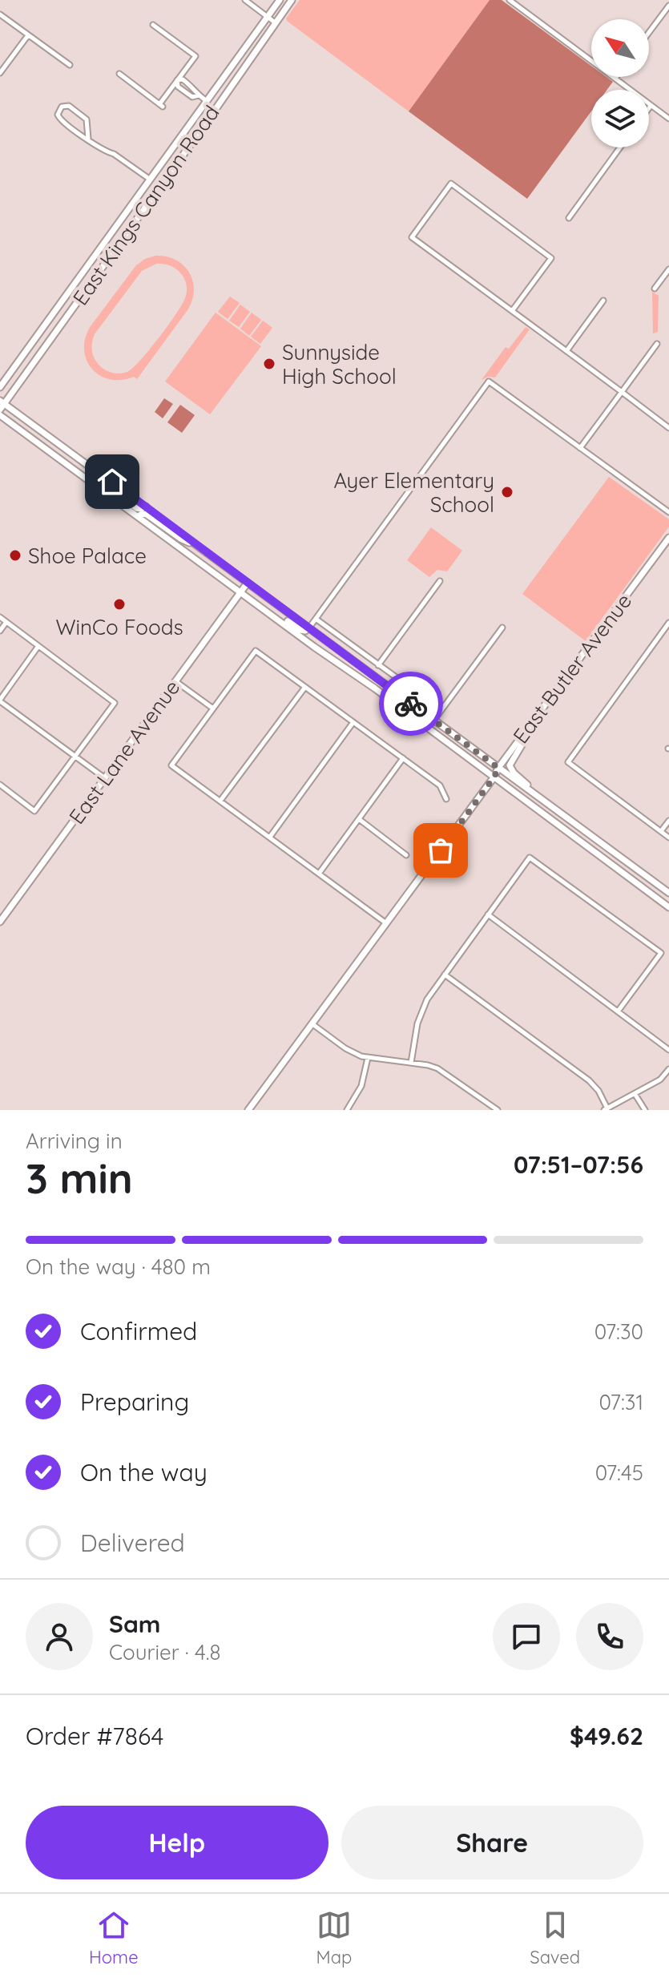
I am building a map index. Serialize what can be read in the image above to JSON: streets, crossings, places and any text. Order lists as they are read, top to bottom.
{
  "streets": {
    "main road": ["East Kings Canyon Road", "East Butler Avenue", "East Lane Avenue"]
  },
  "places": [
    "Sunnyside High School",
    "Ayer Elementary School",
    "Shoe Palace",
    "WinCo Foods"
  ],
  "north": "top left",
  "page": {
    "heading": ["3 min", "Arriving in", "07:51–07:56"],
    "panel": [
      "Sam",
      "Courier · 4.8",
      "Order #7864",
      "$49.62"
    ],
    "bar": "On the way · 480 m",
    "list": [
      ["Confirmed", "07:30"],
      ["Preparing", "07:31"],
      ["On the way", "07:45"],
      "Delivered"
    ],
    "buttons": ["Help", "Share"],
    "tabs": ["Home", "Map", "Saved"]
  }
}
